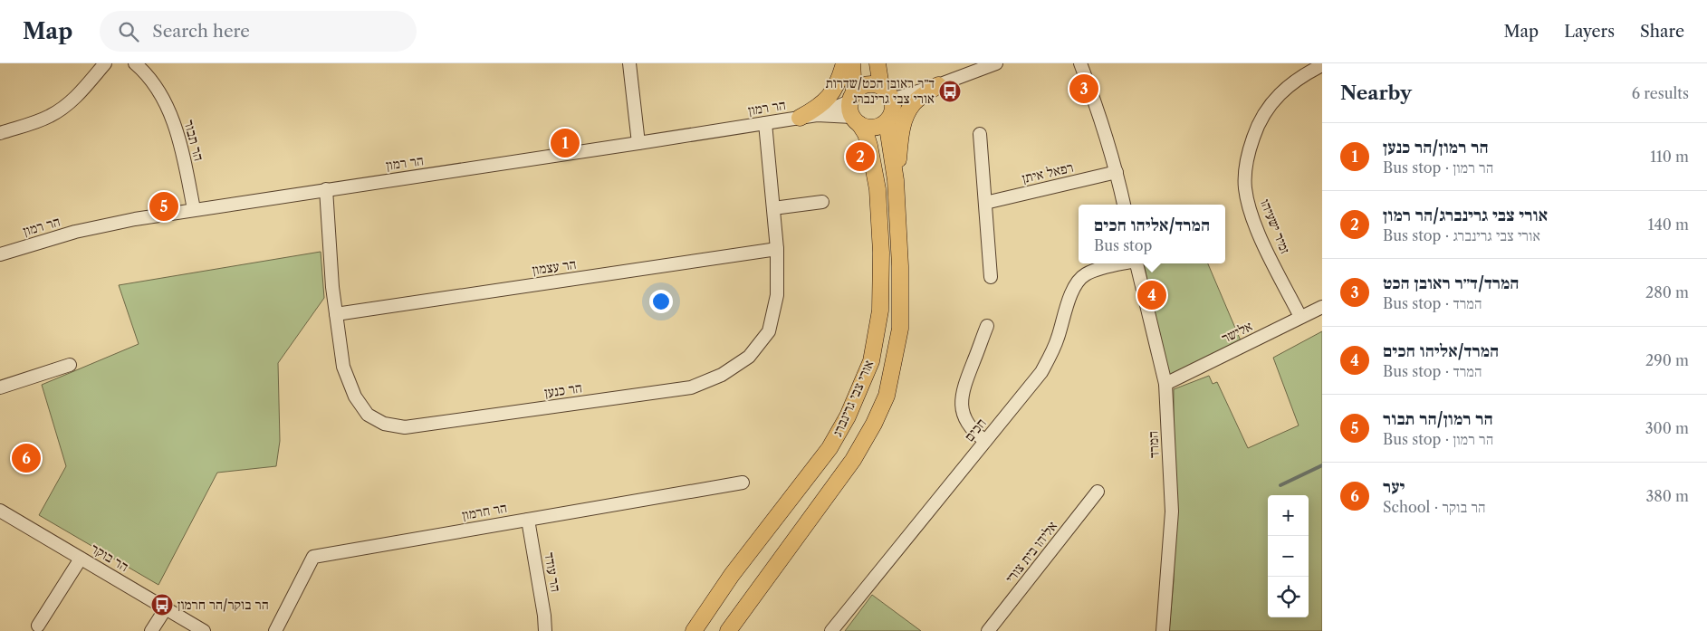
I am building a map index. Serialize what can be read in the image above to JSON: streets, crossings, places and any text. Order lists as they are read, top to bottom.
{
  "streets": {
    "main road": ["אורי צבי גרינברג"],
    "street": [
      "הר רמון",
      "הר תבור",
      "רפאל איתן",
      "זמיר ישעיהו",
      "הר עצמון",
      "אלישר",
      "הר כנען",
      "חכים",
      "המרד",
      "הר חרמון",
      "אליהו בית צורי",
      "הר בוקר",
      "הר עודד"
    ]
  },
  "crossings": [
    ["הר רמון", "הר תבור"],
    ["הר רמון", "הר כנען"],
    ["הר רמון", "אורי צבי גרינברג"],
    ["זמיר ישעיהו", "אלישר"],
    ["הר עצמון", "הר כנען"],
    ["אלישר", "המרד"],
    ["הר חרמון", "הר עודד"]
  ],
  "places": {
    "bus stop": ["ד״ר ראובן הכט/שדרות אורי צבי גרינברג", "הר בוקר/הר חרמון"]
  },
  "page": {
    "header": "Map",
    "search": "Search here",
    "nav": ["Map", "Layers", "Share"],
    "heading": ["Nearby", "6 results"],
    "pins": [
      "3",
      "1",
      "2",
      "5",
      "4",
      "6"
    ],
    "list": [
      {
        "mark": "1",
        "name": "הר רמון/הר כנען",
        "note": "Bus stop · הר רמון",
        "value": "110 m"
      },
      {
        "mark": "2",
        "name": "אורי צבי גרינברג/הר רמון",
        "note": "Bus stop · אורי צבי גרינברג",
        "value": "140 m"
      },
      {
        "mark": "3",
        "name": "המרד/ד״ר ראובן הכט",
        "note": "Bus stop · המרד",
        "value": "280 m"
      },
      {
        "mark": "4",
        "name": "המרד/אליהו חכים",
        "note": "Bus stop · המרד",
        "value": "290 m"
      },
      {
        "mark": "5",
        "name": "הר רמון/הר תבור",
        "note": "Bus stop · הר רמון",
        "value": "300 m"
      },
      {
        "mark": "6",
        "name": "יער",
        "note": "School · הר בוקר",
        "value": "380 m"
      }
    ],
    "popup": ["המרד/אליהו חכים", "Bus stop"],
    "map_buttons": ["+", "−"]
  }
}
